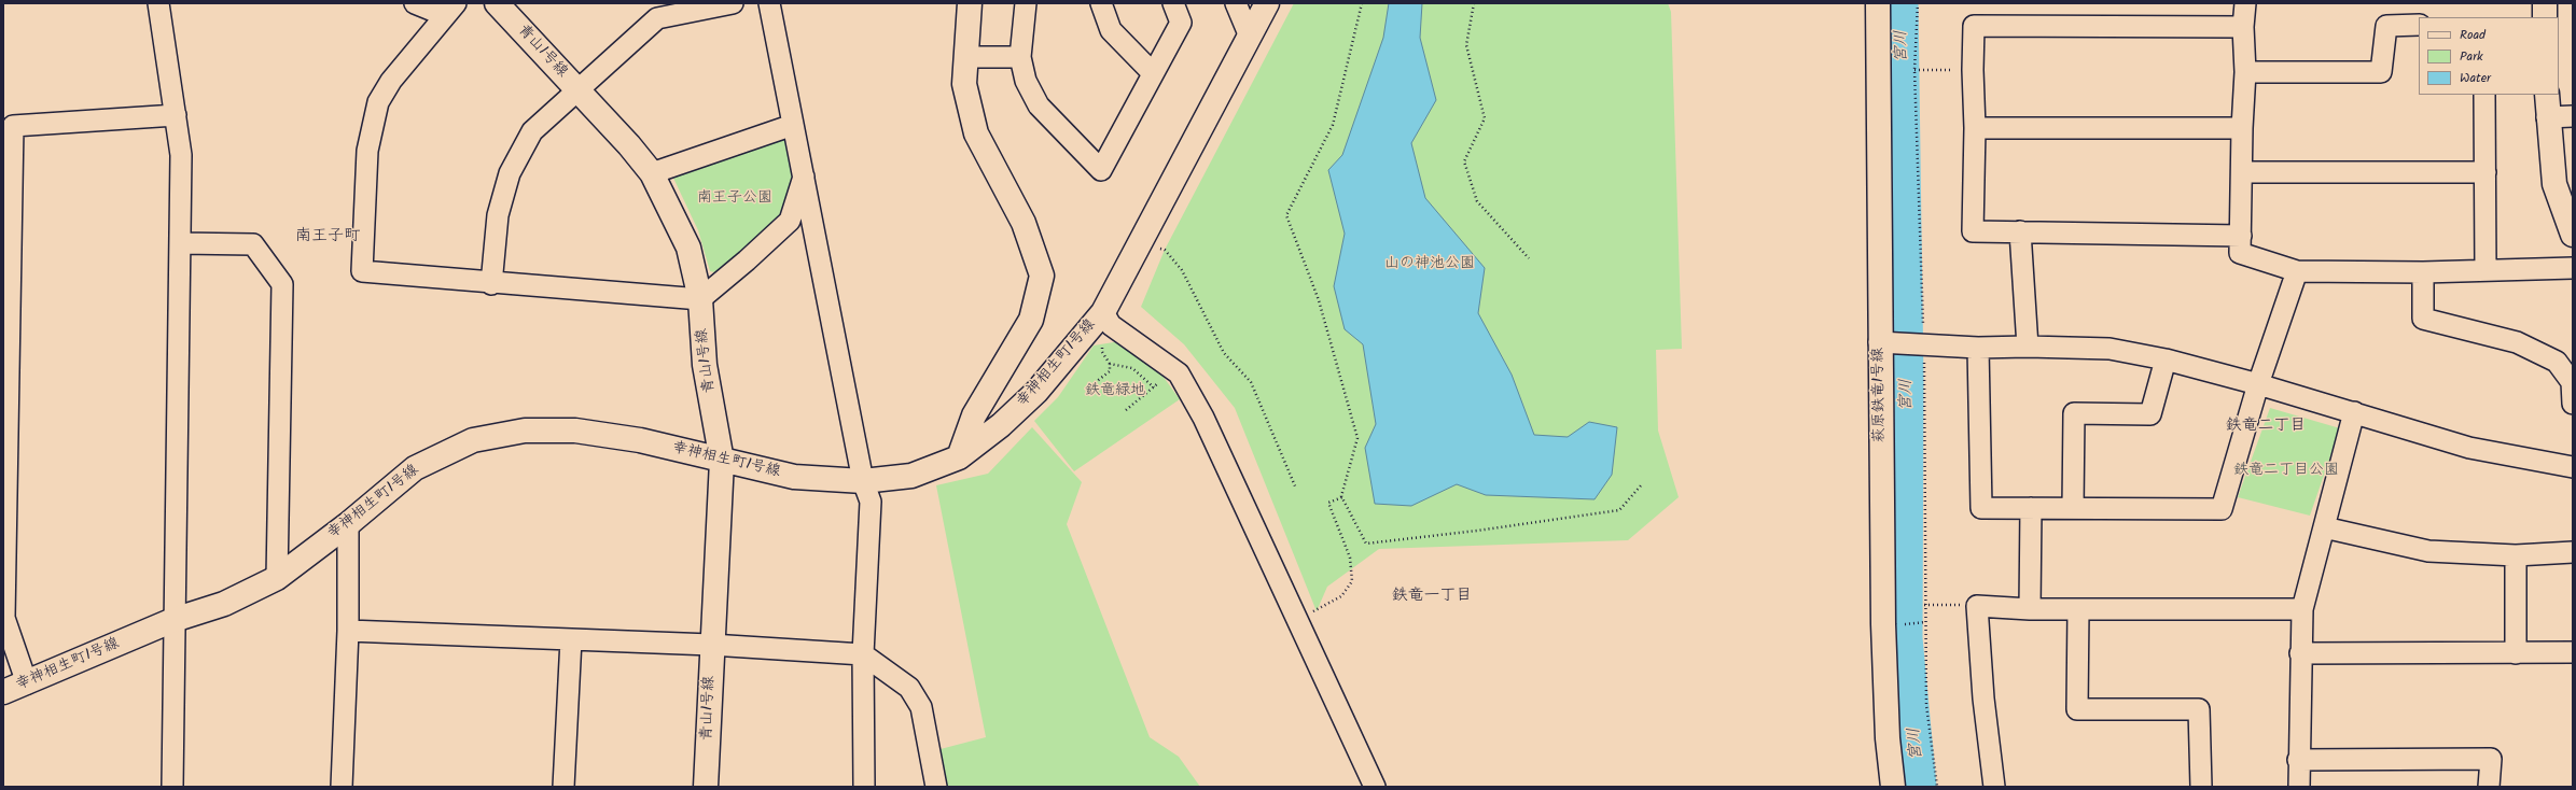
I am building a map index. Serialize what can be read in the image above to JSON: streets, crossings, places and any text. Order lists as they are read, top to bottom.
{
  "streets": {
    "street": ["青山1号線", "幸神相生町1号線", "萩原鉄竜1号線"]
  },
  "crossings": [
    ["青山1号線", "幸神相生町1号線"]
  ],
  "districts": ["南王子町", "鉄竜二丁目", "鉄竜一丁目"],
  "water": ["宮川"],
  "parks": [
    "南王子公園",
    "山の神池公園",
    "鉄竜緑地",
    "鉄竜二丁目公園"
  ],
  "legend": ["Road", "Park", "Water"]
}
